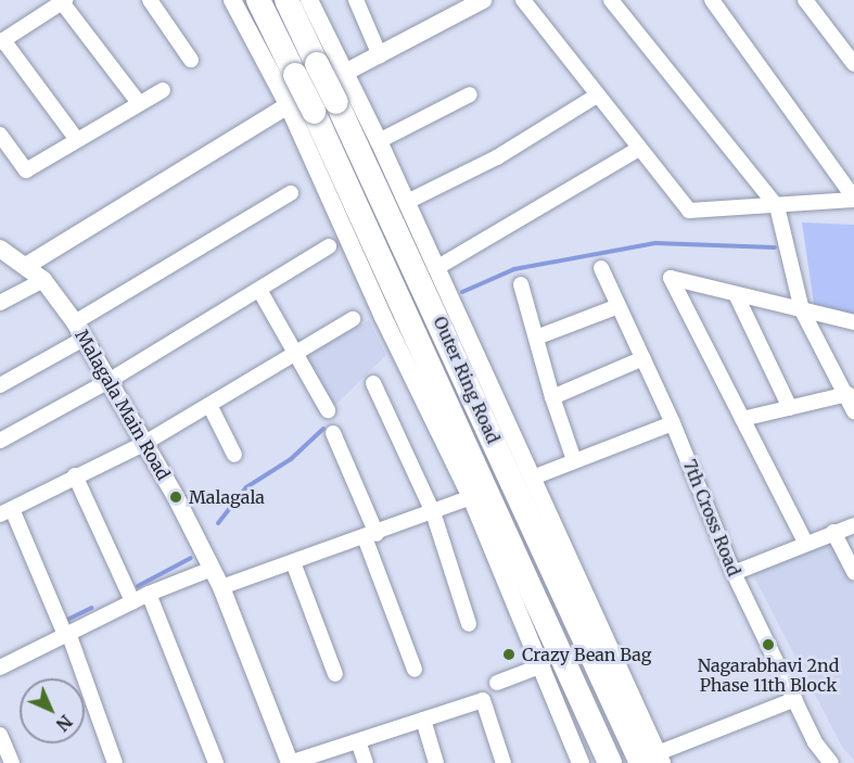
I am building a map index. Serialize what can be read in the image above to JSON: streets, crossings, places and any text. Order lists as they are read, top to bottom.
{
  "streets": {
    "highway": ["Outer Ring Road"],
    "street": ["Malagala Main Road", "7th Cross Road"]
  },
  "places": ["Malagala", "Nagarabhavi 2nd Phase 11th Block", "Crazy Bean Bag"],
  "north": "bottom right"
}
